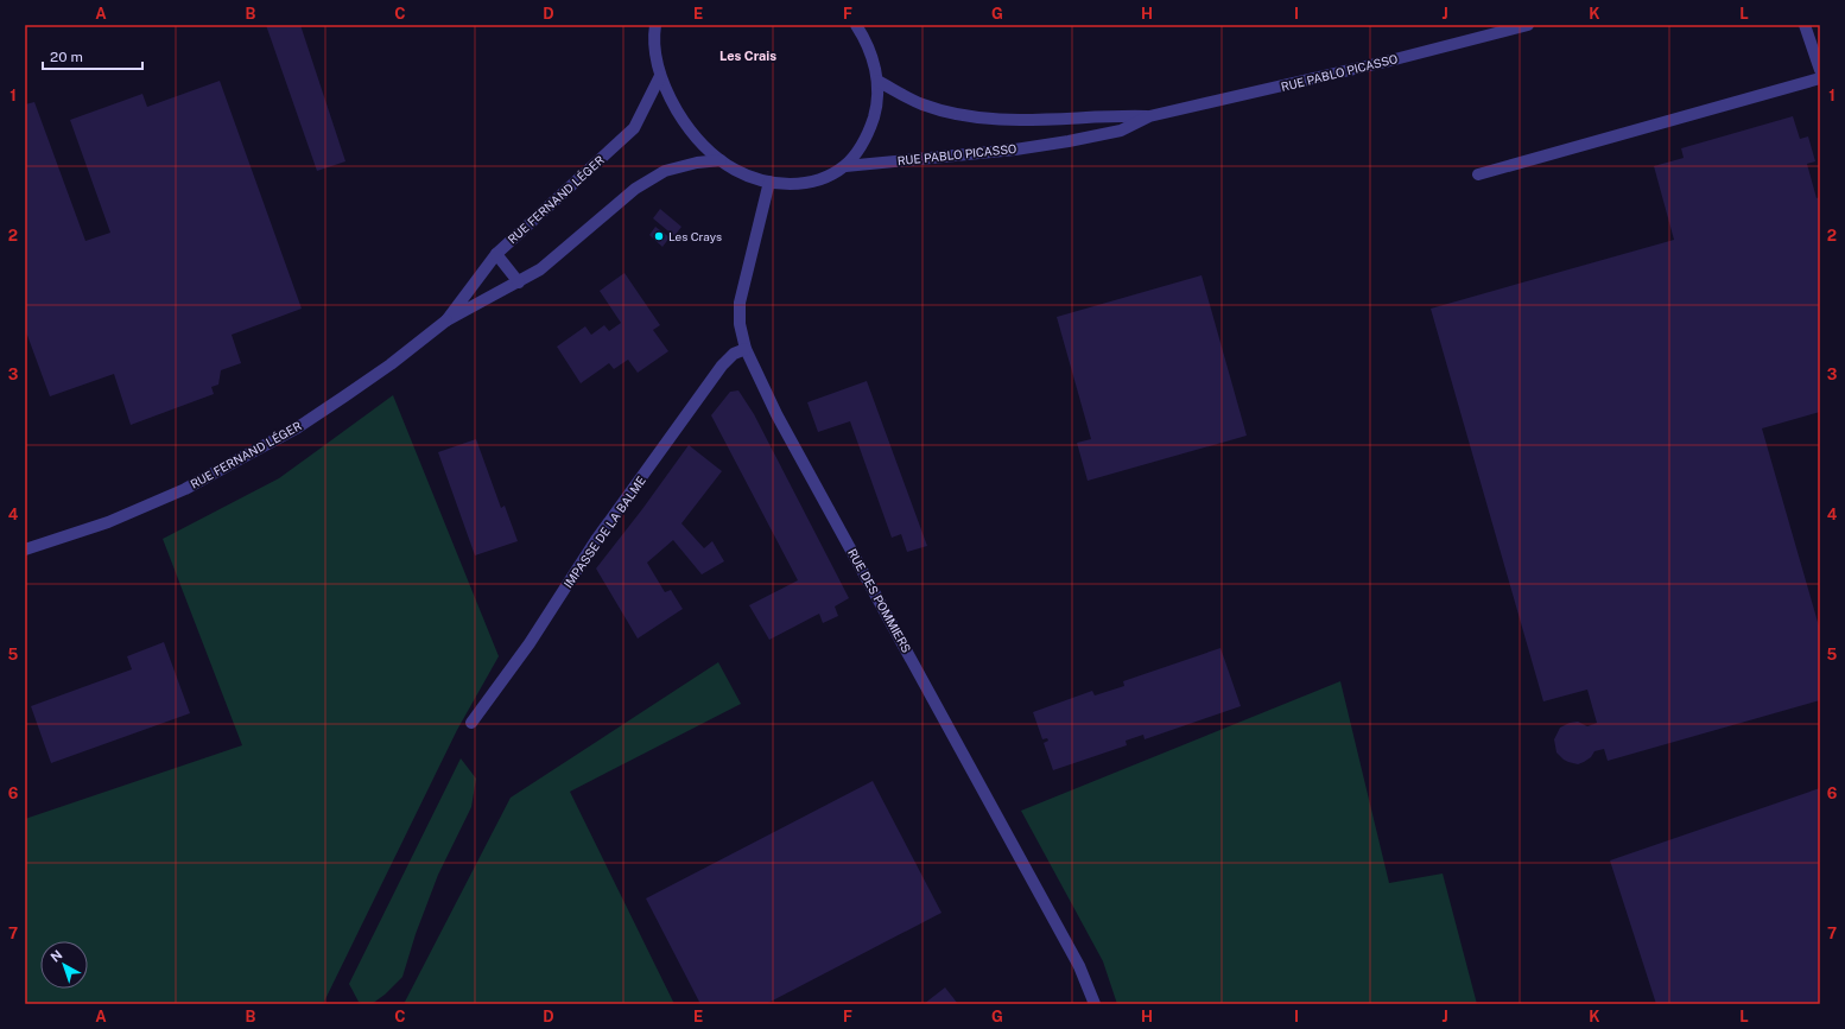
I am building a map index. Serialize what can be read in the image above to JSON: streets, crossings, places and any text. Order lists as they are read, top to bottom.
{
  "streets": {
    "street": [
      "RUE PABLO PICASSO",
      "RUE FERNAND LÉGER",
      "IMPASSE DE LA BALME",
      "RUE DES POMMIERS"
    ]
  },
  "crossings": [
    ["IMPASSE DE LA BALME", "RUE DES POMMIERS"]
  ],
  "districts": ["Les Crais"],
  "places": ["Les Crays"],
  "scale_bar": "20 m",
  "north": "top left",
  "grid": {
    "columns": [
      "A",
      "B",
      "C",
      "D",
      "E",
      "F",
      "G",
      "H",
      "I",
      "J",
      "K",
      "L"
    ],
    "rows": [
      "1",
      "2",
      "3",
      "4",
      "5",
      "6",
      "7"
    ]
  }
}
